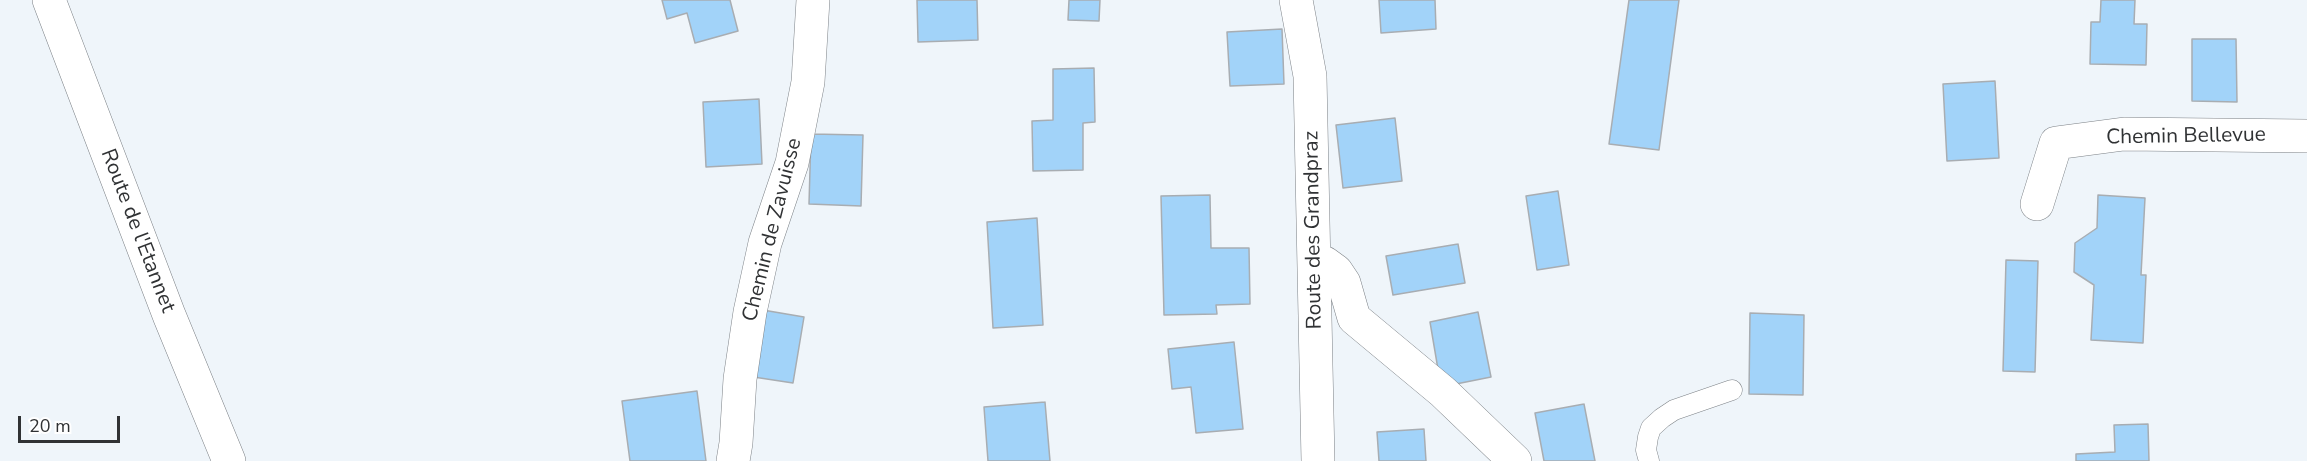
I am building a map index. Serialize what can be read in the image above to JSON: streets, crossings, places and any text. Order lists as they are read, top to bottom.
{
  "streets": {
    "street": [
      "Chemin Bellevue",
      "Chemin de Zavuisse",
      "Route des Grandpraz",
      "Route de l'Etannet"
    ]
  },
  "scale_bar": "20 m"
}
